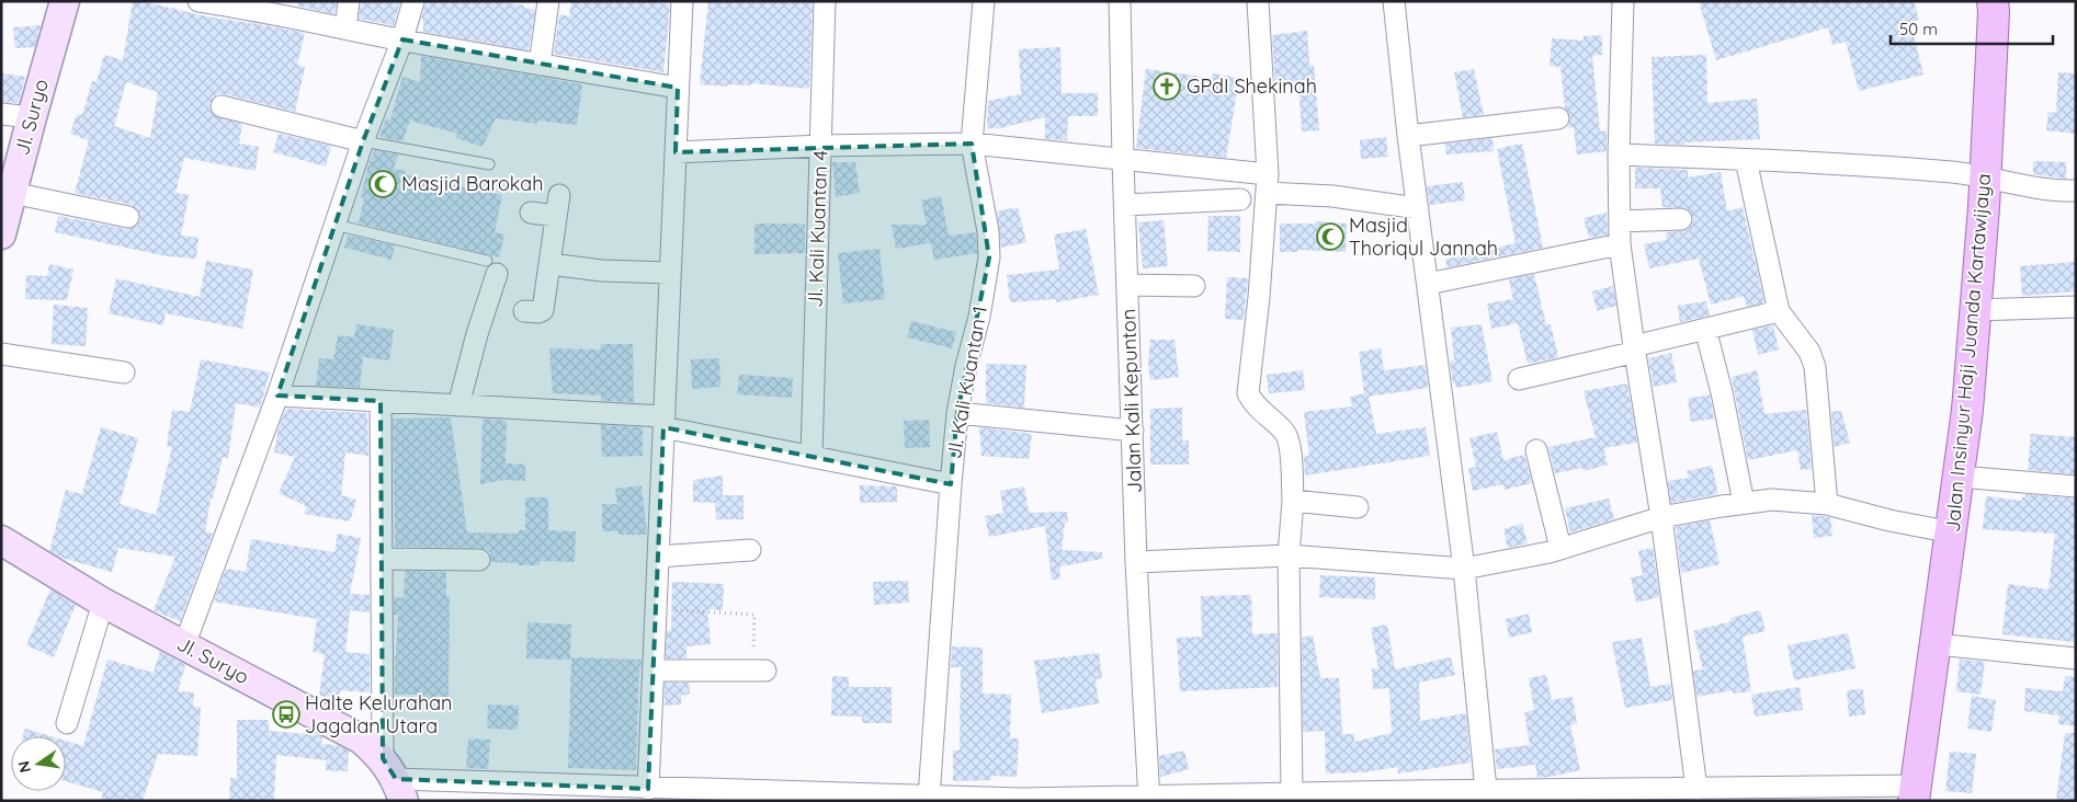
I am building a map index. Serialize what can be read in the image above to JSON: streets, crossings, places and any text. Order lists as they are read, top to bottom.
{
  "streets": {
    "main road": ["Jl. Suryo", "Jalan Insinyur Haji Juanda Kartawijaya"],
    "street": ["Jl. Kali Kuantan 4", "Jl. Kali Kuantan 1", "Jalan Kali Kepunton"]
  },
  "places": {
    "church": ["GPdI Shekinah"],
    "mosque": ["Masjid Barokah", "Masjid Thoriqul Jannah"],
    "bus stop": ["Halte Kelurahan Jagalan Utara"]
  },
  "scale_bar": "50 m",
  "north": "left"
}
